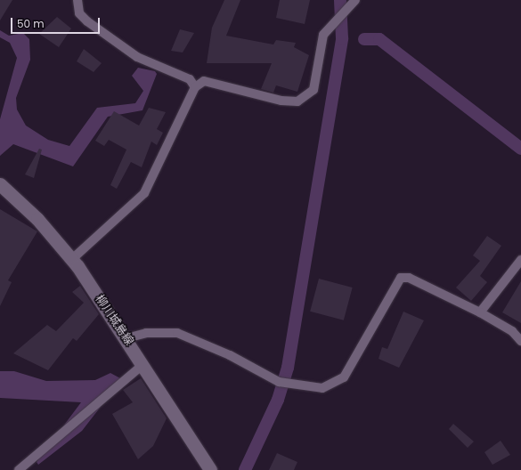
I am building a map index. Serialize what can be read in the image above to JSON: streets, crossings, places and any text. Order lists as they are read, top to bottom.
{
  "streets": {
    "main road": ["柳川城島線"]
  },
  "scale_bar": "50 m"
}
